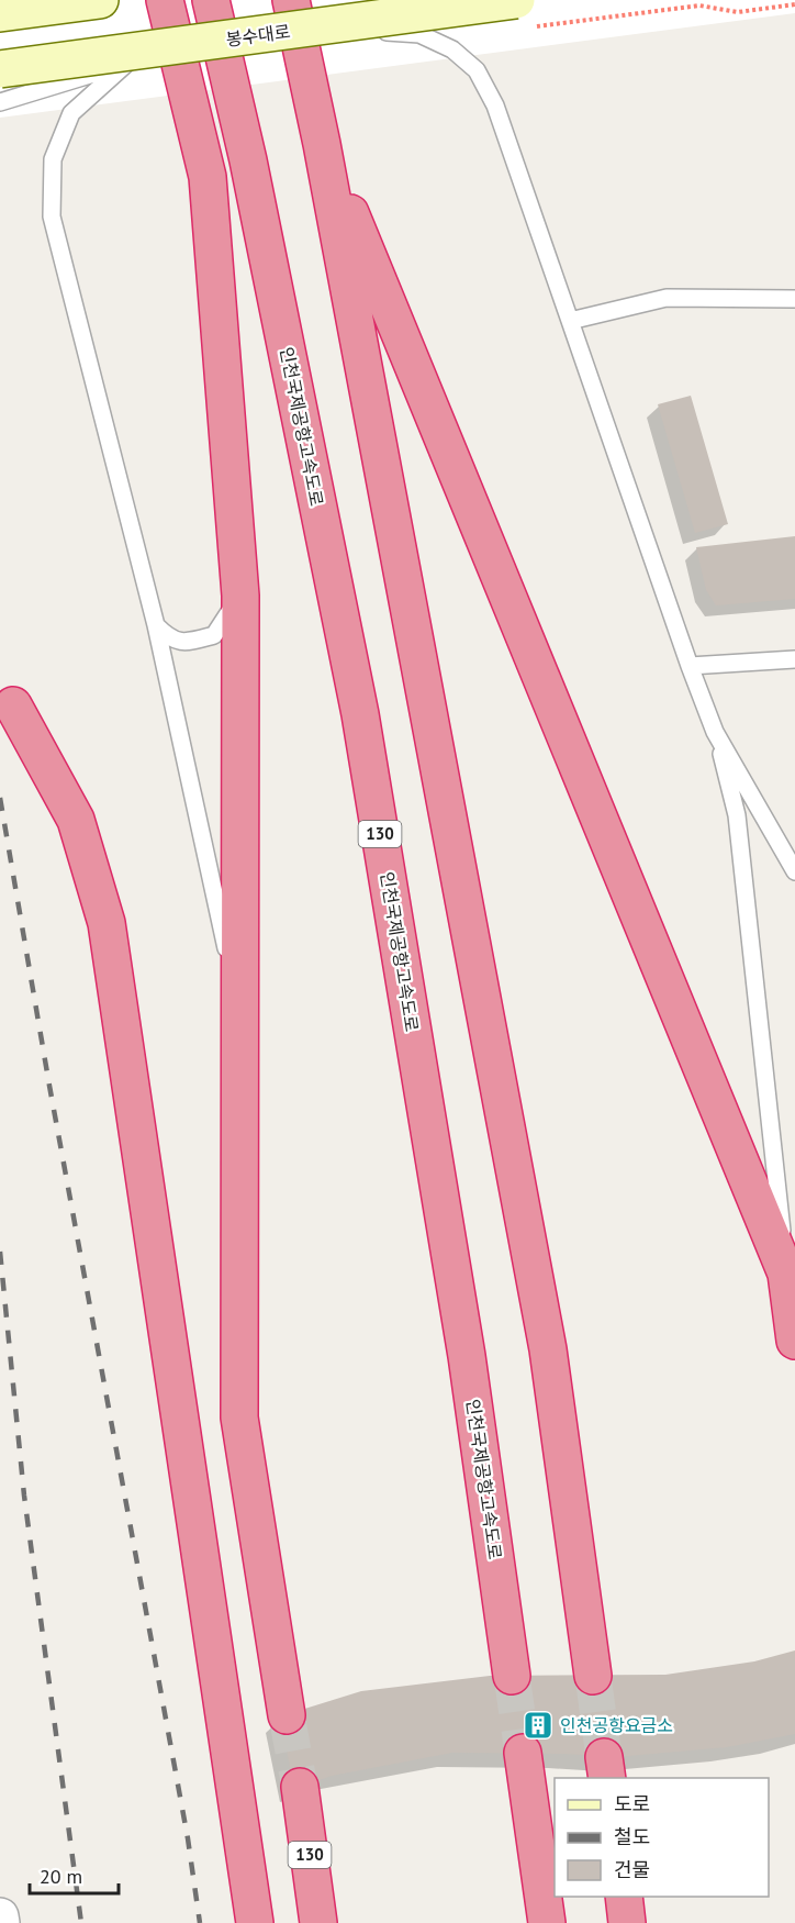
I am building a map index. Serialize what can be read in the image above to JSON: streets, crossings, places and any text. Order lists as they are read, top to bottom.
{
  "streets": {
    "highway": ["인천국제공항고속도로", "130"],
    "main road": ["봉수대로"]
  },
  "places": {
    "building": ["인천공항요금소"]
  },
  "legend": ["도로", "철도", "건물"],
  "scale_bar": "20 m"
}
